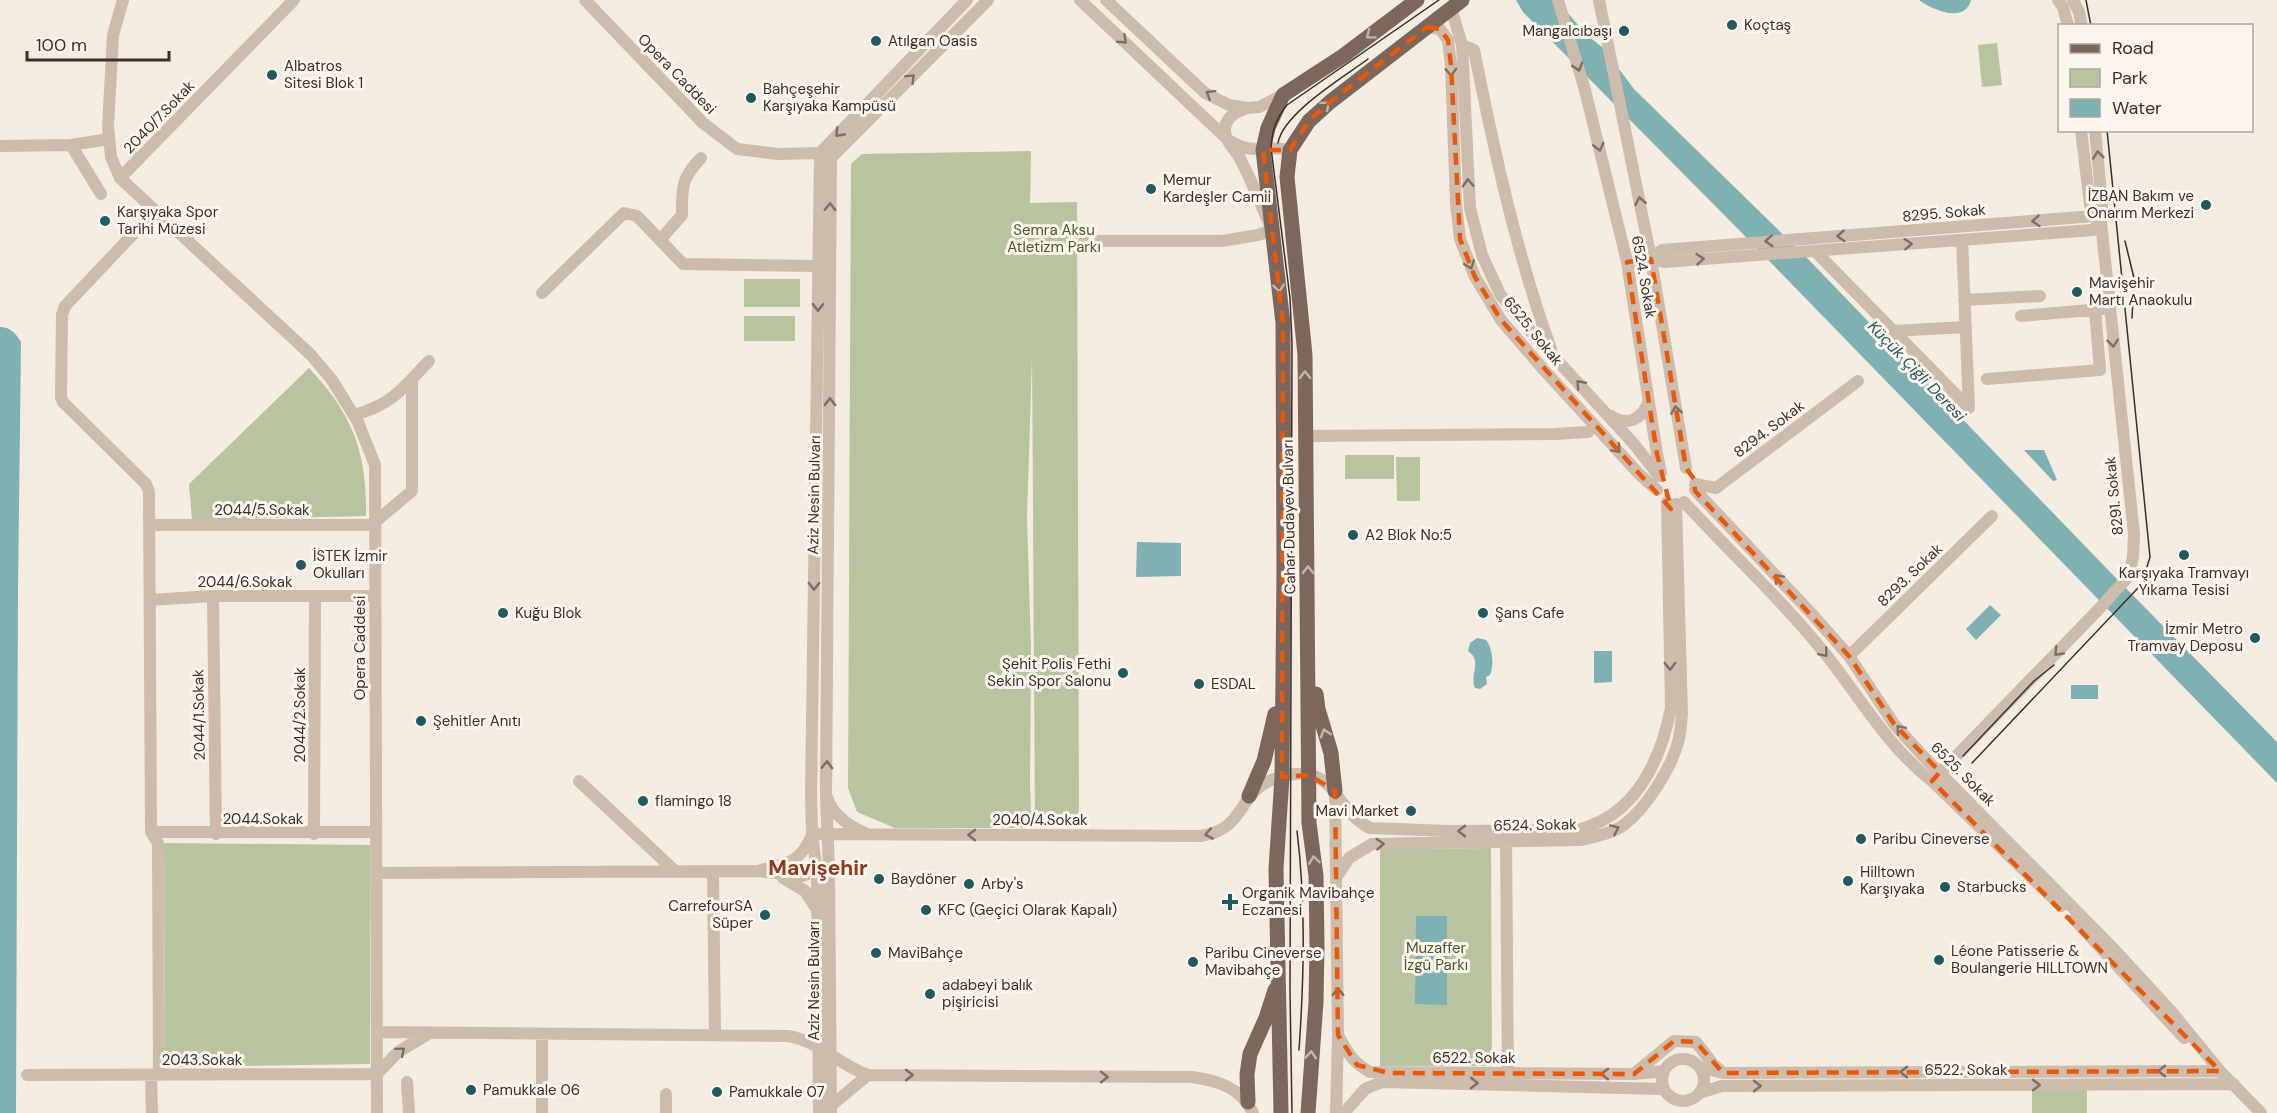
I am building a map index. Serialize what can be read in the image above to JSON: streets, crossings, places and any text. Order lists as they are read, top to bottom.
{
  "streets": {
    "main road": ["Cahar Dudayev Bulvarı"],
    "street": [
      "Opera Caddesi",
      "2040/7.Sokak",
      "8295. Sokak",
      "6524. Sokak",
      "6525. Sokak",
      "8294. Sokak",
      "Aziz Nesin Bulvarı",
      "8291. Sokak",
      "2044/5.Sokak",
      "8293. Sokak",
      "2044/6.Sokak",
      "2044/1.Sokak",
      "2044/2.Sokak",
      "2044.Sokak",
      "2040/4.Sokak",
      "6522. Sokak",
      "2043.Sokak"
    ]
  },
  "crossings": [
    ["Opera Caddesi", "2040/7.Sokak"],
    ["Opera Caddesi", "Aziz Nesin Bulvarı"],
    ["Opera Caddesi", "2044/5.Sokak"],
    ["Opera Caddesi", "2044/6.Sokak"],
    ["Opera Caddesi", "2044.Sokak"],
    ["Opera Caddesi", "2043.Sokak"],
    ["8295. Sokak", "6524. Sokak"],
    ["8295. Sokak", "8291. Sokak"],
    ["6524. Sokak", "6525. Sokak"],
    ["6524. Sokak", "8294. Sokak"],
    ["6524. Sokak", "Cahar Dudayev Bulvarı"],
    ["6525. Sokak", "8294. Sokak"],
    ["6525. Sokak", "8291. Sokak"],
    ["6525. Sokak", "Cahar Dudayev Bulvarı"],
    ["6525. Sokak", "8293. Sokak"],
    ["6525. Sokak", "6522. Sokak"],
    ["Aziz Nesin Bulvarı", "2040/4.Sokak"],
    ["2044/6.Sokak", "2044/1.Sokak"],
    ["2044/6.Sokak", "2044/2.Sokak"],
    ["2044/1.Sokak", "2044.Sokak"],
    ["2044/2.Sokak", "2044.Sokak"]
  ],
  "one_way": ["2040/4.Sokak"],
  "districts": ["Mavişehir"],
  "water": ["Küçük Çiğli Deresi"],
  "parks": ["Semra Aksu Atletizm Parkı", "Muzaffer İzgü Parkı"],
  "places": {
    "other": [
      "Koçtaş",
      "Mangalcıbaşı",
      "Atılgan Oasis",
      "Albatros Sitesi Blok 1",
      "Bahçeşehir Karşıyaka Kampüsü",
      "Memur Kardeşler Camii",
      "İZBAN Bakım ve Onarım Merkezi",
      "Karşıyaka Spor Tarihi Müzesi",
      "Mavişehir Martı Anaokulu",
      "A2 Blok No:5",
      "Karşıyaka Tramvayı Yıkama Tesisi",
      "İSTEK İzmir Okulları",
      "Kuğu Blok",
      "Şans Cafe",
      "İzmir Metro Tramvay Deposu",
      "Şehit Polis Fethi Sekin Spor Salonu",
      "ESDAL",
      "Şehitler Anıtı",
      "flamingo 18",
      "Mavi Market",
      "Paribu Cineverse",
      "Baydöner",
      "Hilltown Karşıyaka",
      "Arby's",
      "Starbucks",
      "KFC (Geçici Olarak Kapalı)",
      "CarrefourSA Süper",
      "MaviBahçe",
      "Léone Patisserie & Boulangerie HILLTOWN",
      "Paribu Cineverse Mavibahçe",
      "adabeyi balık pişiricisi",
      "Pamukkale 06",
      "Pamukkale 07"
    ],
    "health": ["Organik Mavibahçe Eczanesi"]
  },
  "legend": ["Road", "Park", "Water"],
  "scale_bar": "100 m"
}
